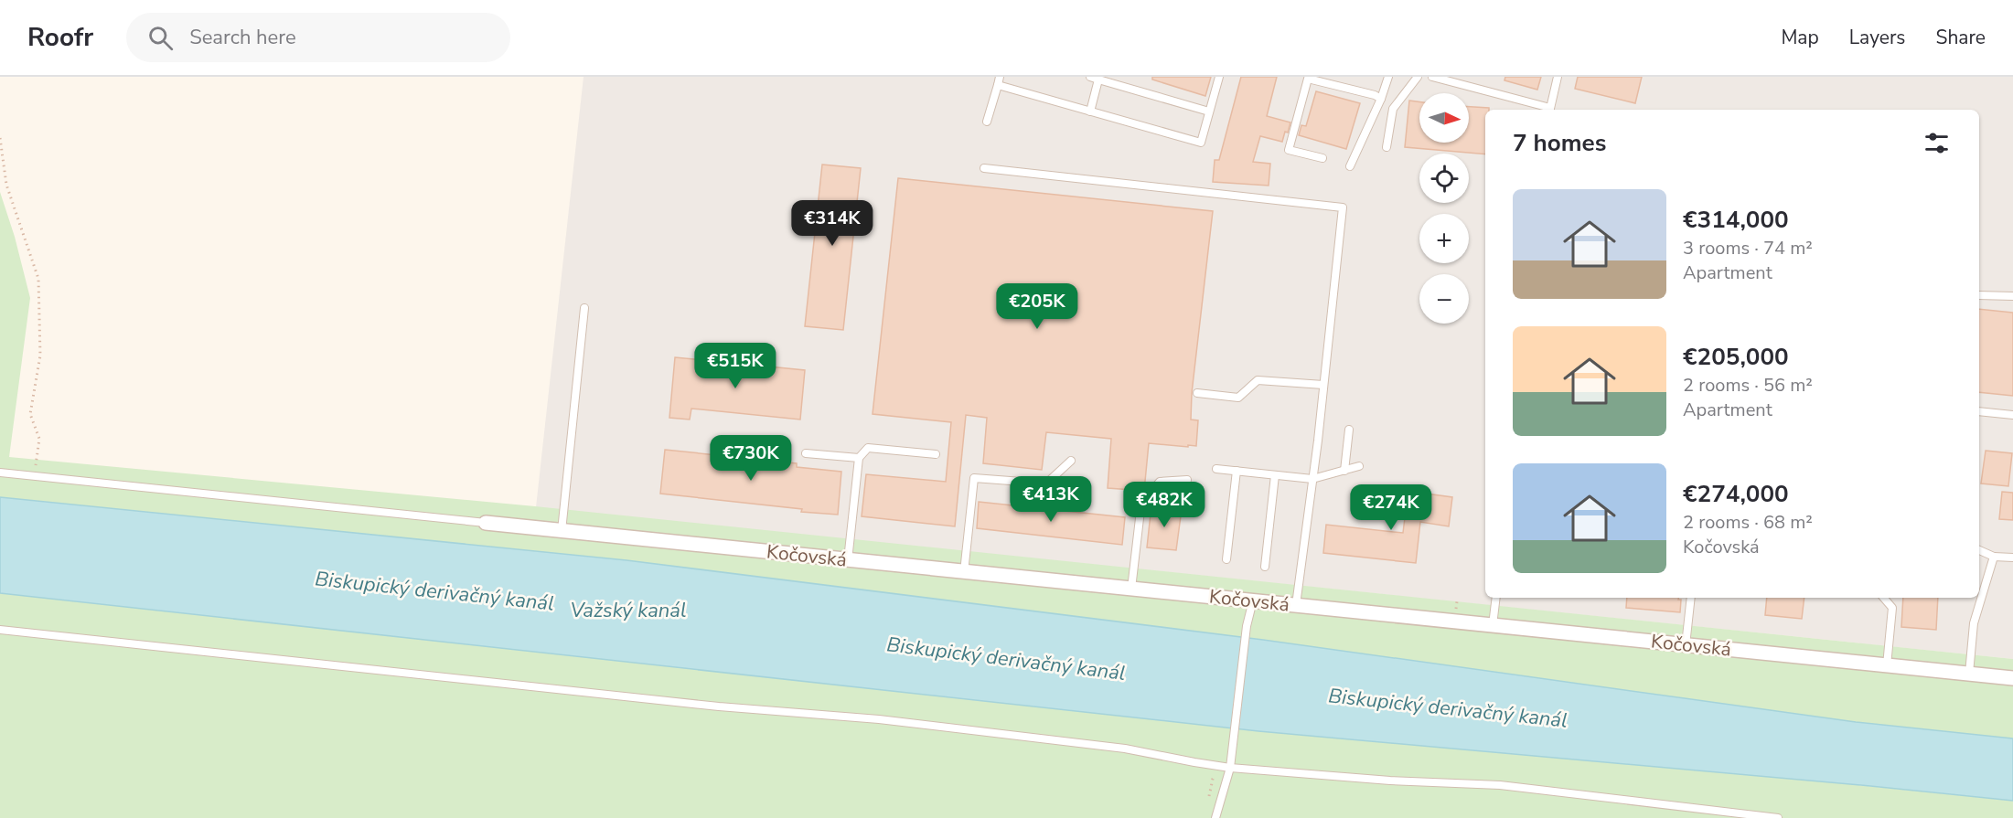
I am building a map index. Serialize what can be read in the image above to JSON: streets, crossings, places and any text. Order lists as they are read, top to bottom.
{
  "streets": {
    "street": ["Kočovská"]
  },
  "water": ["Biskupický derivačný kanál", "Važský kanál"],
  "north": "right",
  "page": {
    "header": "Roofr",
    "search": "Search here",
    "nav": ["Map", "Layers", "Share"],
    "map_buttons": ["+", "−"],
    "heading": "7 homes",
    "list": [
      {
        "name": "€314,000",
        "note": "3 rooms · 74 m² · Apartment"
      },
      {
        "name": "€205,000",
        "note": "2 rooms · 56 m² · Apartment"
      },
      {
        "name": "€274,000",
        "note": "2 rooms · 68 m² · Kočovská"
      }
    ],
    "price": [
      "€314K",
      "€205K",
      "€515K",
      "€730K",
      "€413K",
      "€482K",
      "€274K"
    ]
  }
}
